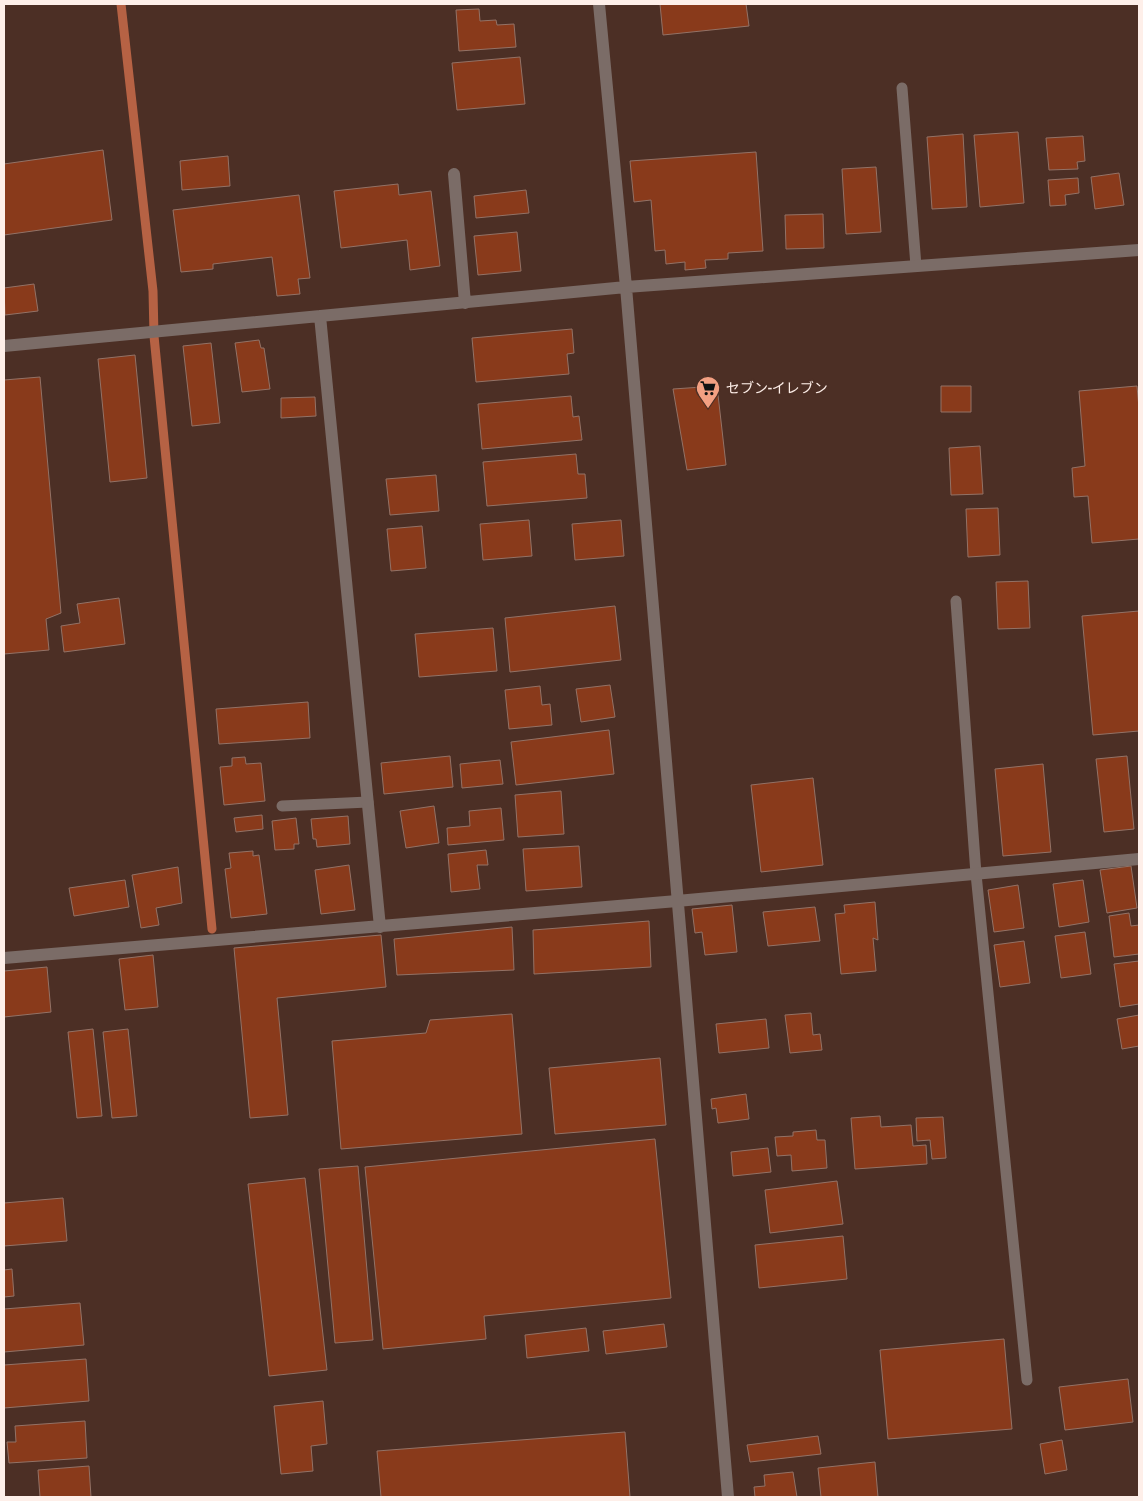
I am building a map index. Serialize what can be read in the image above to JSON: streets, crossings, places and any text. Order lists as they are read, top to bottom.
{
  "places": {
    "supermarket": ["セブン-イレブン"]
  }
}
